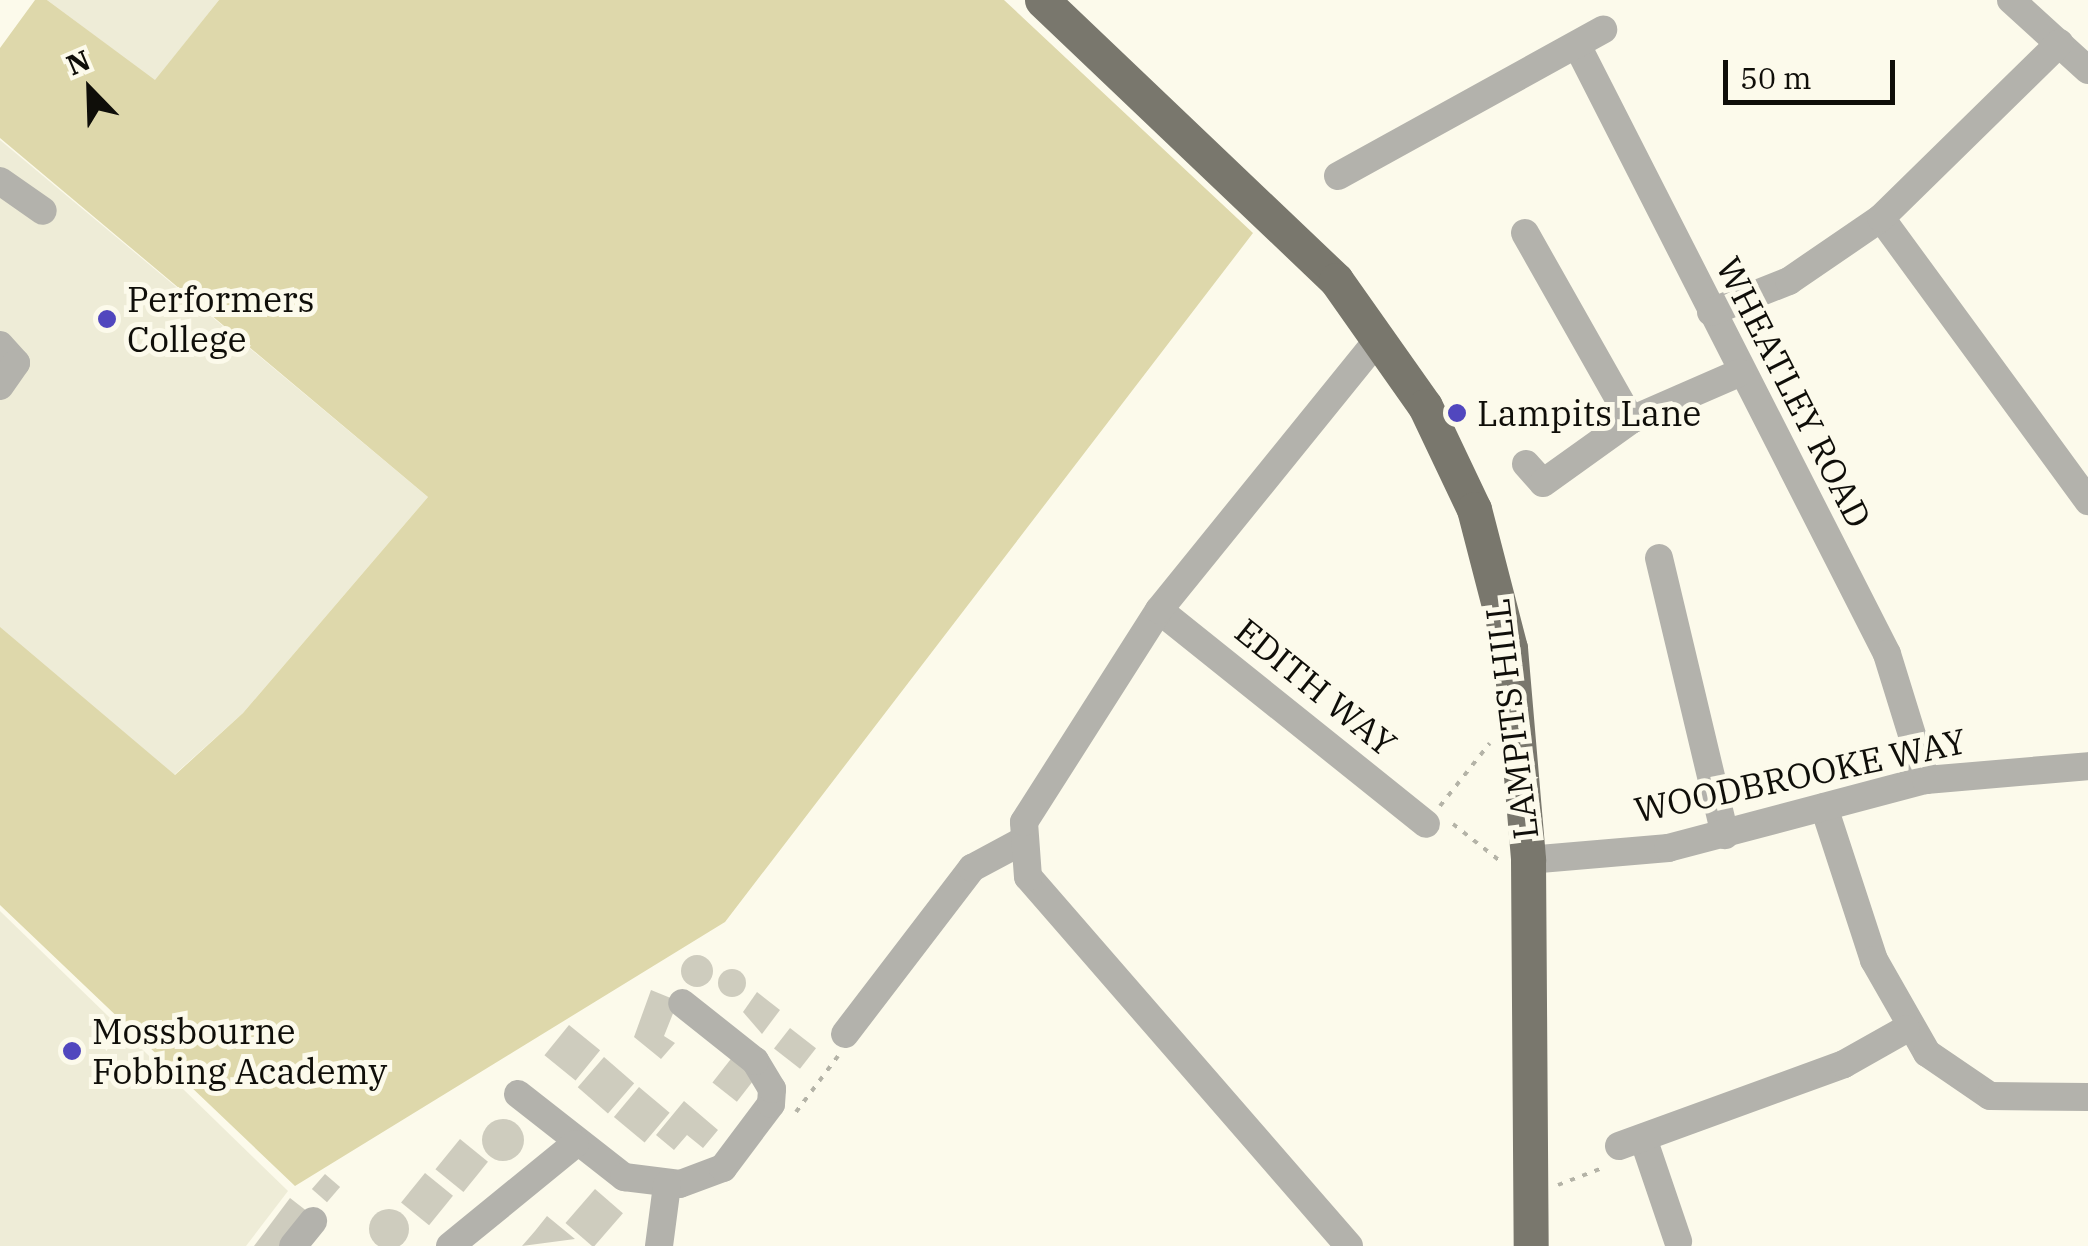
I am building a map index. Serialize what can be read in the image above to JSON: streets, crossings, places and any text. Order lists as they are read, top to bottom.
{
  "streets": {
    "main road": ["LAMPITS HILL"],
    "street": ["WHEATLEY ROAD", "EDITH WAY", "WOODBROOKE WAY"]
  },
  "crossings": [
    ["WHEATLEY ROAD", "WOODBROOKE WAY"],
    ["LAMPITS HILL", "WOODBROOKE WAY"]
  ],
  "places": ["Performers College", "Lampits Lane", "Mossbourne Fobbing Academy"],
  "scale_bar": "50 m",
  "north": "top left"
}
